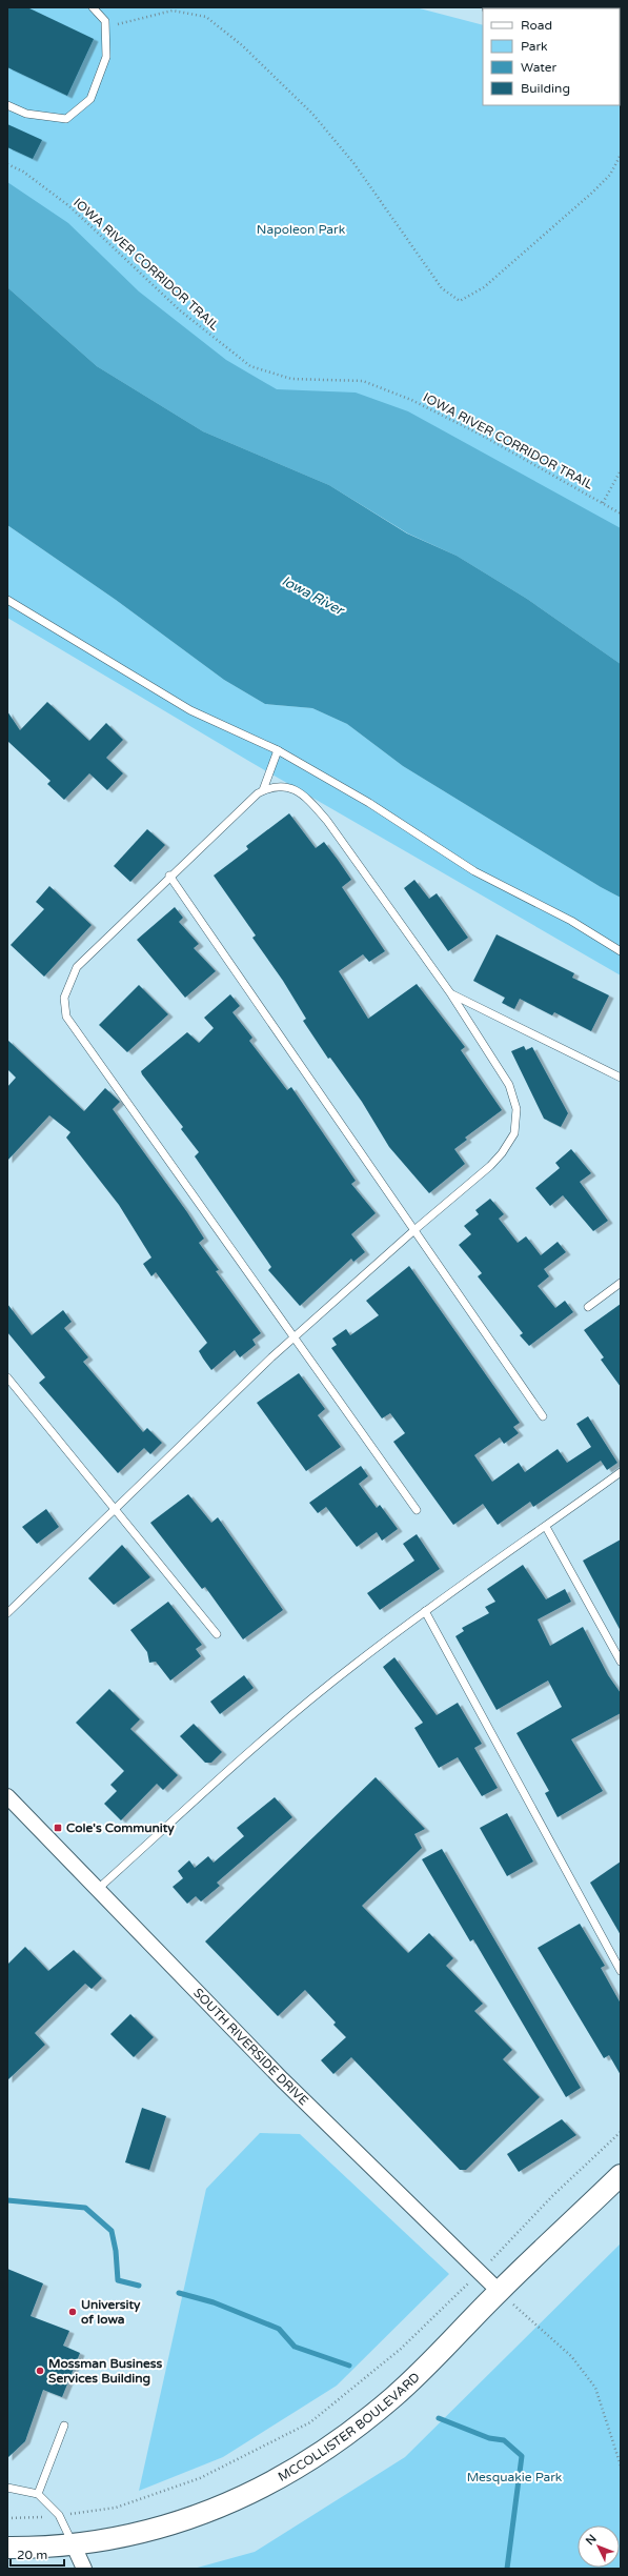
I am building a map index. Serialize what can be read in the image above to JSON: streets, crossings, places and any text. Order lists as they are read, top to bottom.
{
  "streets": {
    "main road": ["MCCOLLISTER BOULEVARD"],
    "street": ["SOUTH RIVERSIDE DRIVE"],
    "path": ["IOWA RIVER CORRIDOR TRAIL"]
  },
  "crossings": [
    ["SOUTH RIVERSIDE DRIVE", "MCCOLLISTER BOULEVARD"]
  ],
  "water": ["Iowa River"],
  "parks": ["Napoleon Park", "Mesquakie Park"],
  "places": {
    "transit": ["Cole's Community"],
    "other": ["University of Iowa", "Mossman Business Services Building"]
  },
  "legend": [
    "Road",
    "Park",
    "Water",
    "Building"
  ],
  "scale_bar": "20 m",
  "north": "top left"
}
